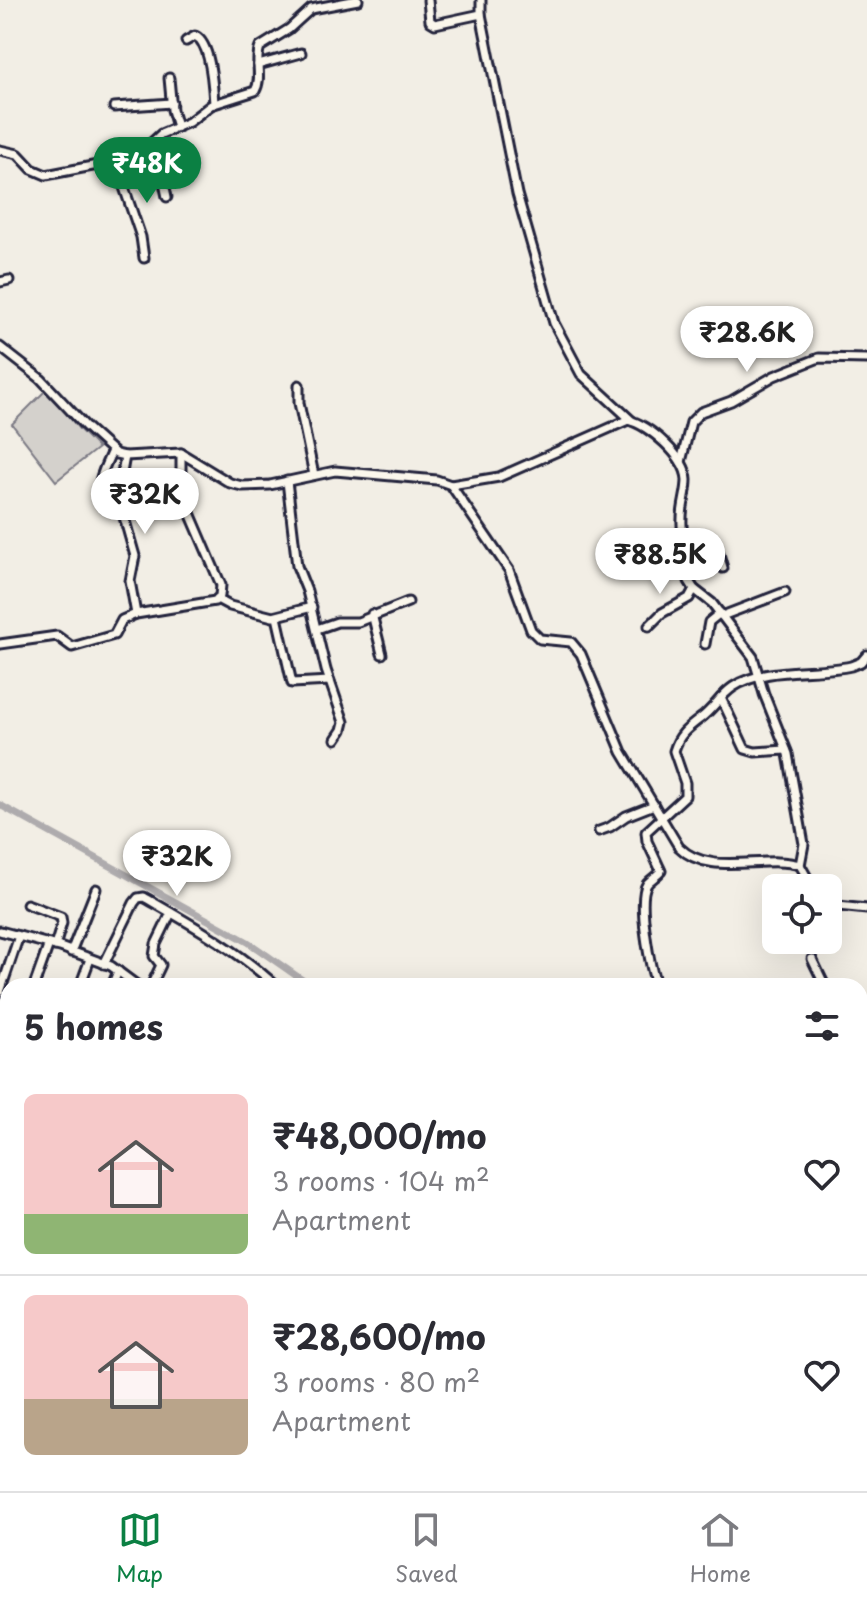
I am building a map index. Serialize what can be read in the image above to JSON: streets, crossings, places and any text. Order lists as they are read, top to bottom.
{
  "page": {
    "price": [
      "₹48K",
      "₹28.6K",
      "₹32K",
      "₹88.5K",
      "₹32K"
    ],
    "heading": "5 homes",
    "list": [
      {
        "name": "₹48,000/mo",
        "note": "3 rooms · 104 m² · Apartment"
      },
      {
        "name": "₹28,600/mo",
        "note": "3 rooms · 80 m² · Apartment"
      }
    ],
    "tabs": ["Map", "Saved", "Home"]
  }
}
